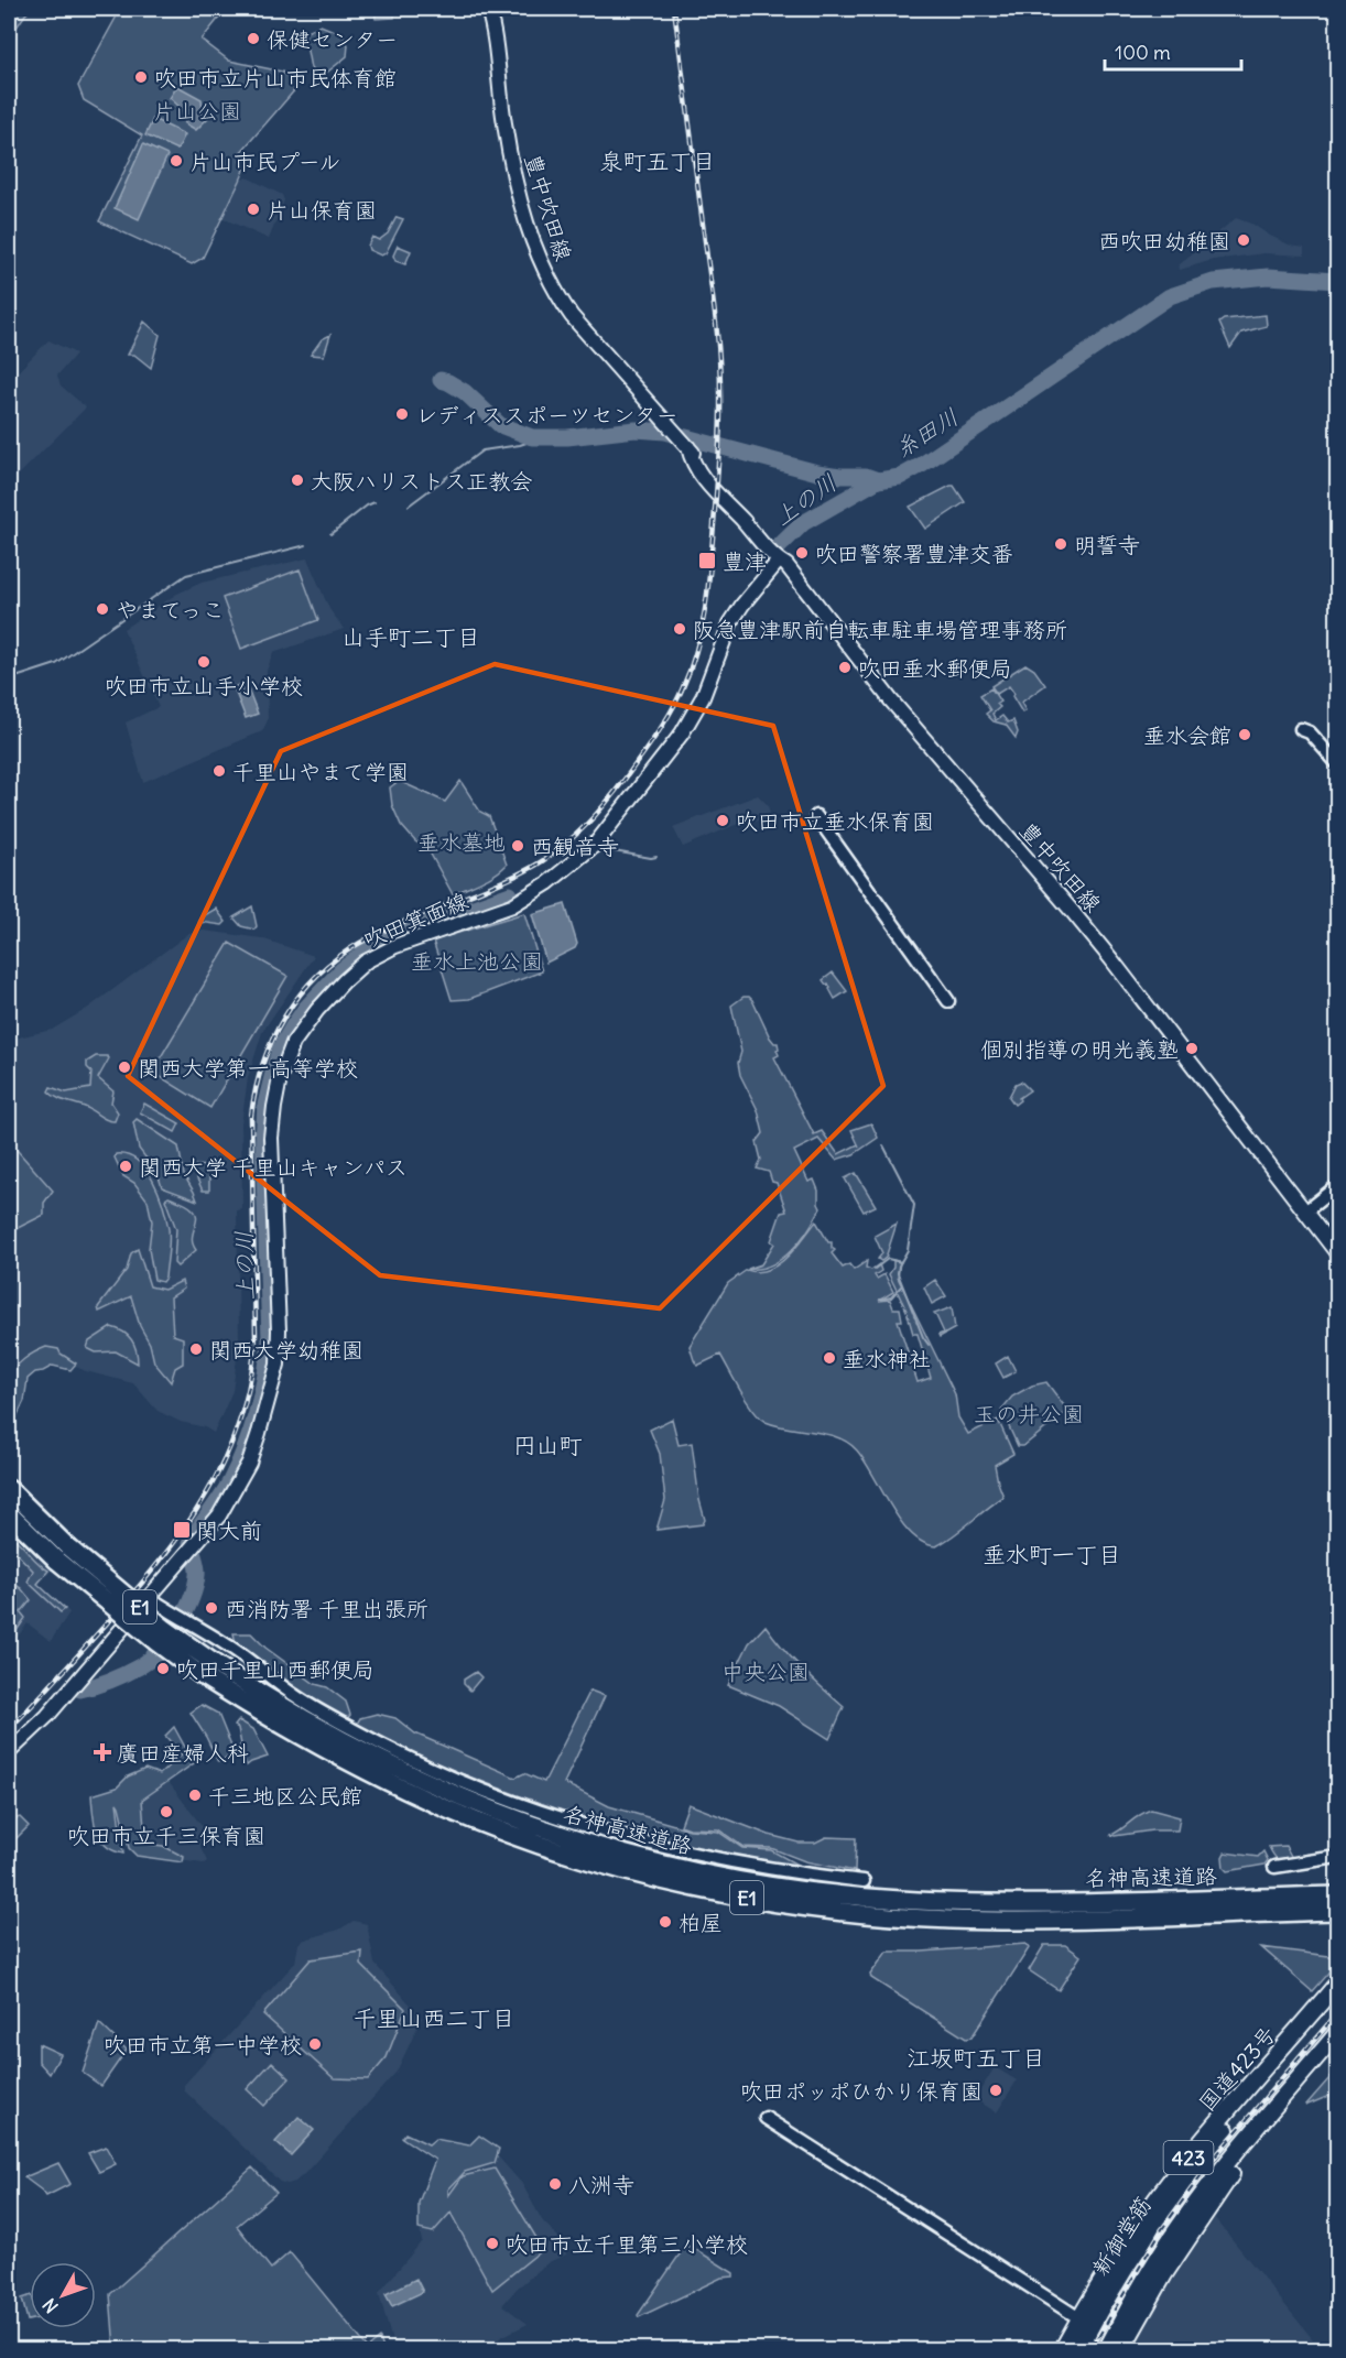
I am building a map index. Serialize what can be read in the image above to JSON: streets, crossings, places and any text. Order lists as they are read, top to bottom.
{
  "streets": {
    "highway": [
      "E1",
      "名神高速道路",
      "国道423号",
      "423",
      "新御堂筋"
    ],
    "main road": ["豊中吹田線", "吹田箕面線"]
  },
  "crossings": [
    ["豊中吹田線", "吹田箕面線"]
  ],
  "districts": [
    "泉町五丁目",
    "山手町二丁目",
    "円山町",
    "垂水町一丁目",
    "千里山西二丁目",
    "江坂町五丁目"
  ],
  "water": ["糸田川", "上の川"],
  "parks": [
    "片山公園",
    "垂水墓地",
    "垂水上池公園",
    "玉の井公園",
    "中央公園"
  ],
  "places": {
    "other": [
      "保健センター",
      "吹田市立片山市民体育館",
      "片山市民プール",
      "片山保育園",
      "西吹田幼稚園",
      "レディススポーツセンター",
      "大阪ハリストス正教会",
      "明誓寺",
      "吹田警察署豊津交番",
      "やまてっこ",
      "阪急豊津駅前自転車駐車場管理事務所",
      "吹田市立山手小学校",
      "吹田垂水郵便局",
      "垂水会館",
      "千里山やまて学園",
      "吹田市立垂水保育園",
      "西観音寺",
      "個別指導の明光義塾",
      "関西大学第一高等学校",
      "関西大学 千里山キャンパス",
      "関西大学幼稚園",
      "垂水神社",
      "西消防署 千里出張所",
      "吹田千里山西郵便局",
      "千三地区公民館",
      "吹田市立千三保育園",
      "柏屋",
      "吹田市立第一中学校",
      "吹田ポッポひかり保育園",
      "八洲寺",
      "吹田市立千里第三小学校"
    ],
    "transit": ["豊津", "関大前"],
    "health": ["廣田産婦人科"]
  },
  "scale_bar": "100 m",
  "north": "bottom left"
}
